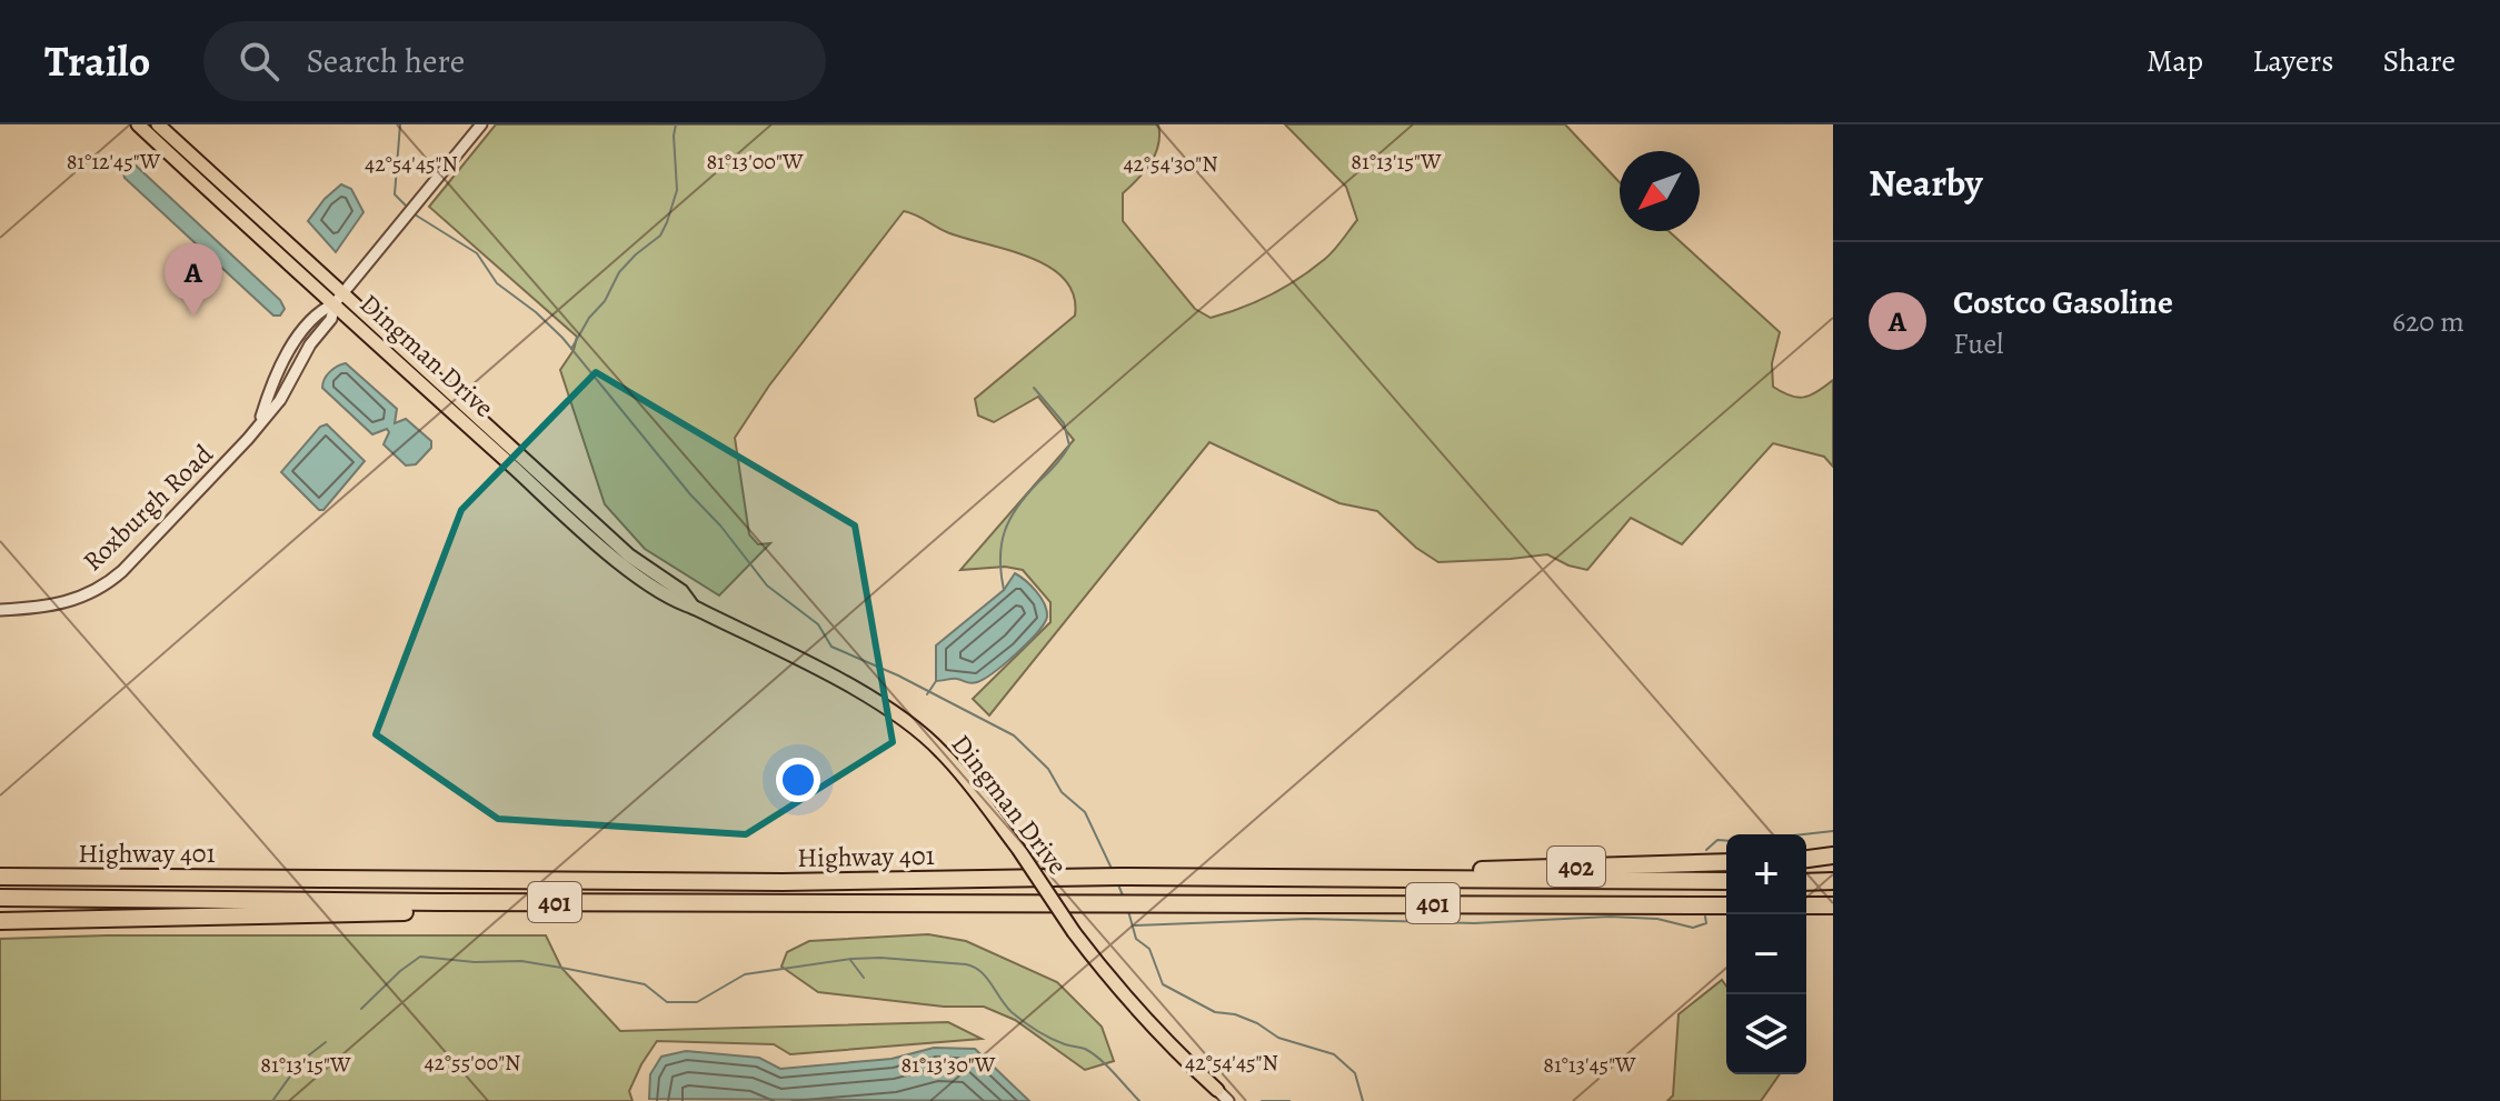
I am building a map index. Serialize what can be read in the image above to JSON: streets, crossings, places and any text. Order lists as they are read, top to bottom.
{
  "streets": {
    "highway": ["Highway 401", "402", "401"],
    "main road": ["Dingman Drive"],
    "street": ["Roxburgh Road"]
  },
  "crossings": [
    ["Dingman Drive", "Roxburgh Road"],
    ["Highway 401", "402"]
  ],
  "north": "bottom left",
  "page": {
    "header": "Trailo",
    "search": "Search here",
    "nav": ["Map", "Layers", "Share"],
    "heading": "Nearby",
    "list": [
      {
        "mark": "A",
        "name": "Costco Gasoline",
        "note": "Fuel",
        "value": "620 m"
      }
    ],
    "pins": "A",
    "map_buttons": ["+", "−"]
  },
  "coordinates": [
    "81°12'45\"W",
    "81°13'00\"W",
    "81°13'15\"W",
    "42°54'45\"N",
    "42°54'30\"N",
    "42°55'00\"N",
    "81°13'30\"W",
    "81°13'45\"W"
  ]
}
